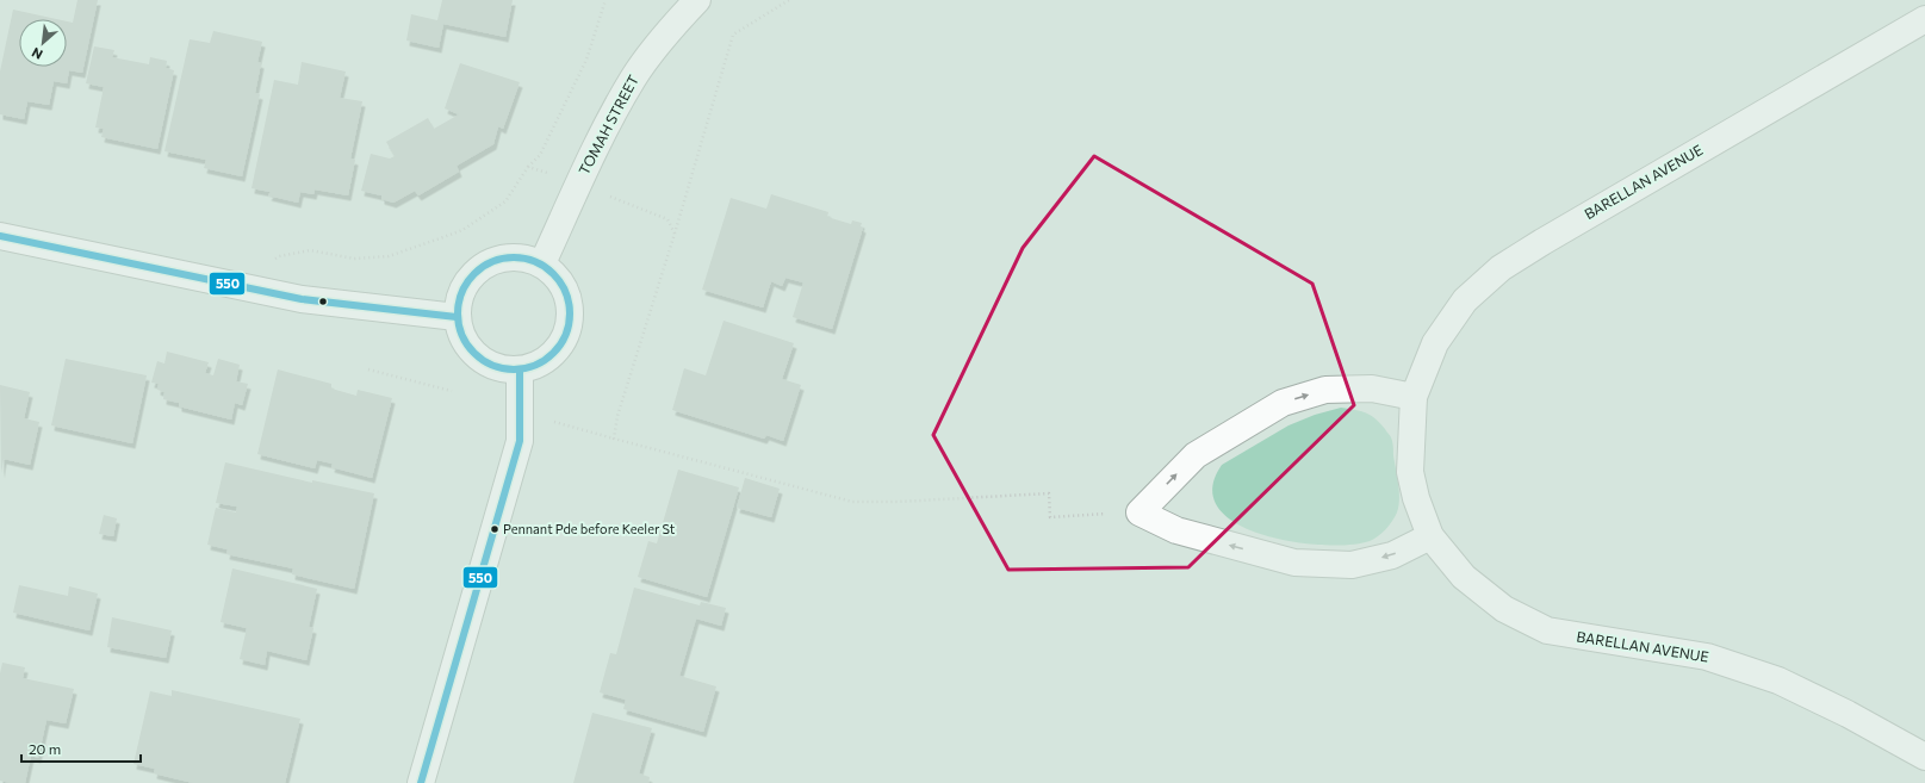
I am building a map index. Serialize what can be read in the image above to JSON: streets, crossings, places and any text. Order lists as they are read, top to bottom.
{
  "streets": {
    "street": ["TOMAH STREET", "BARELLAN AVENUE"]
  },
  "places": ["Pennant Pde before Keeler St"],
  "lines": ["transit line 550"],
  "scale_bar": "20 m",
  "north": "bottom left"
}
